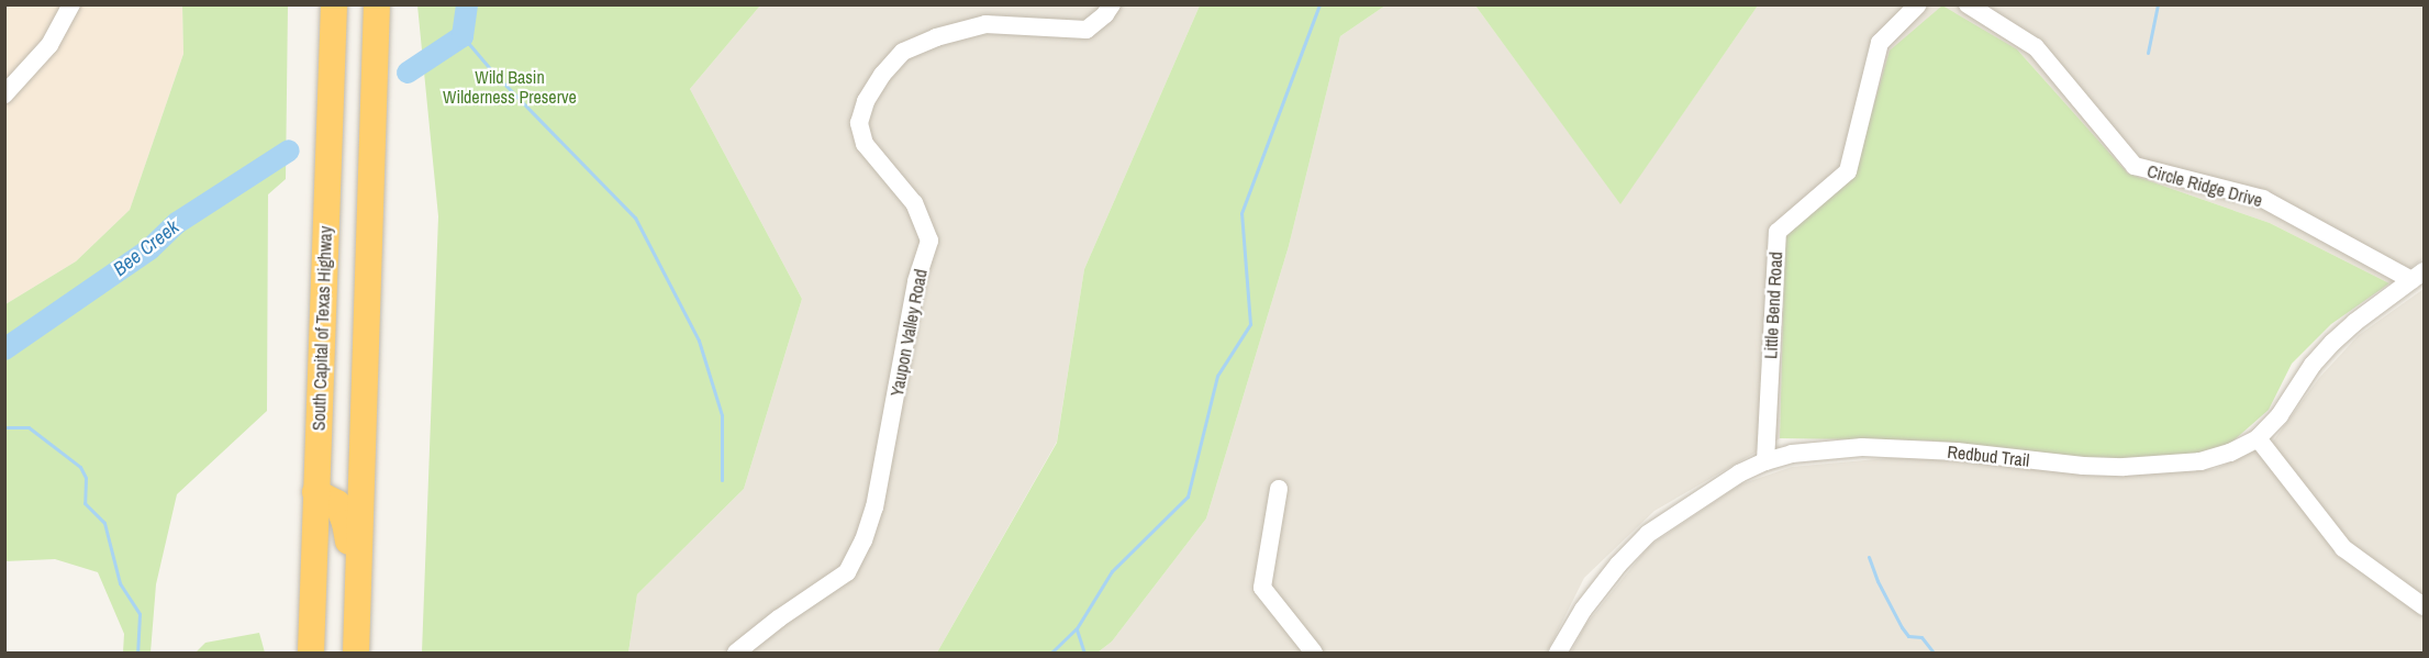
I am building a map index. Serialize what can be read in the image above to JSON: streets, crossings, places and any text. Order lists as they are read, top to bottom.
{
  "streets": {
    "highway": ["South Capital of Texas Highway"],
    "street": [
      "Circle Ridge Drive",
      "Little Bend Road",
      "Yaupon Valley Road",
      "Redbud Trail"
    ]
  },
  "crossings": [
    ["Circle Ridge Drive", "Redbud Trail"],
    ["Little Bend Road", "Redbud Trail"]
  ],
  "water": ["Bee Creek"],
  "parks": ["Wild Basin Wilderness Preserve"]
}
